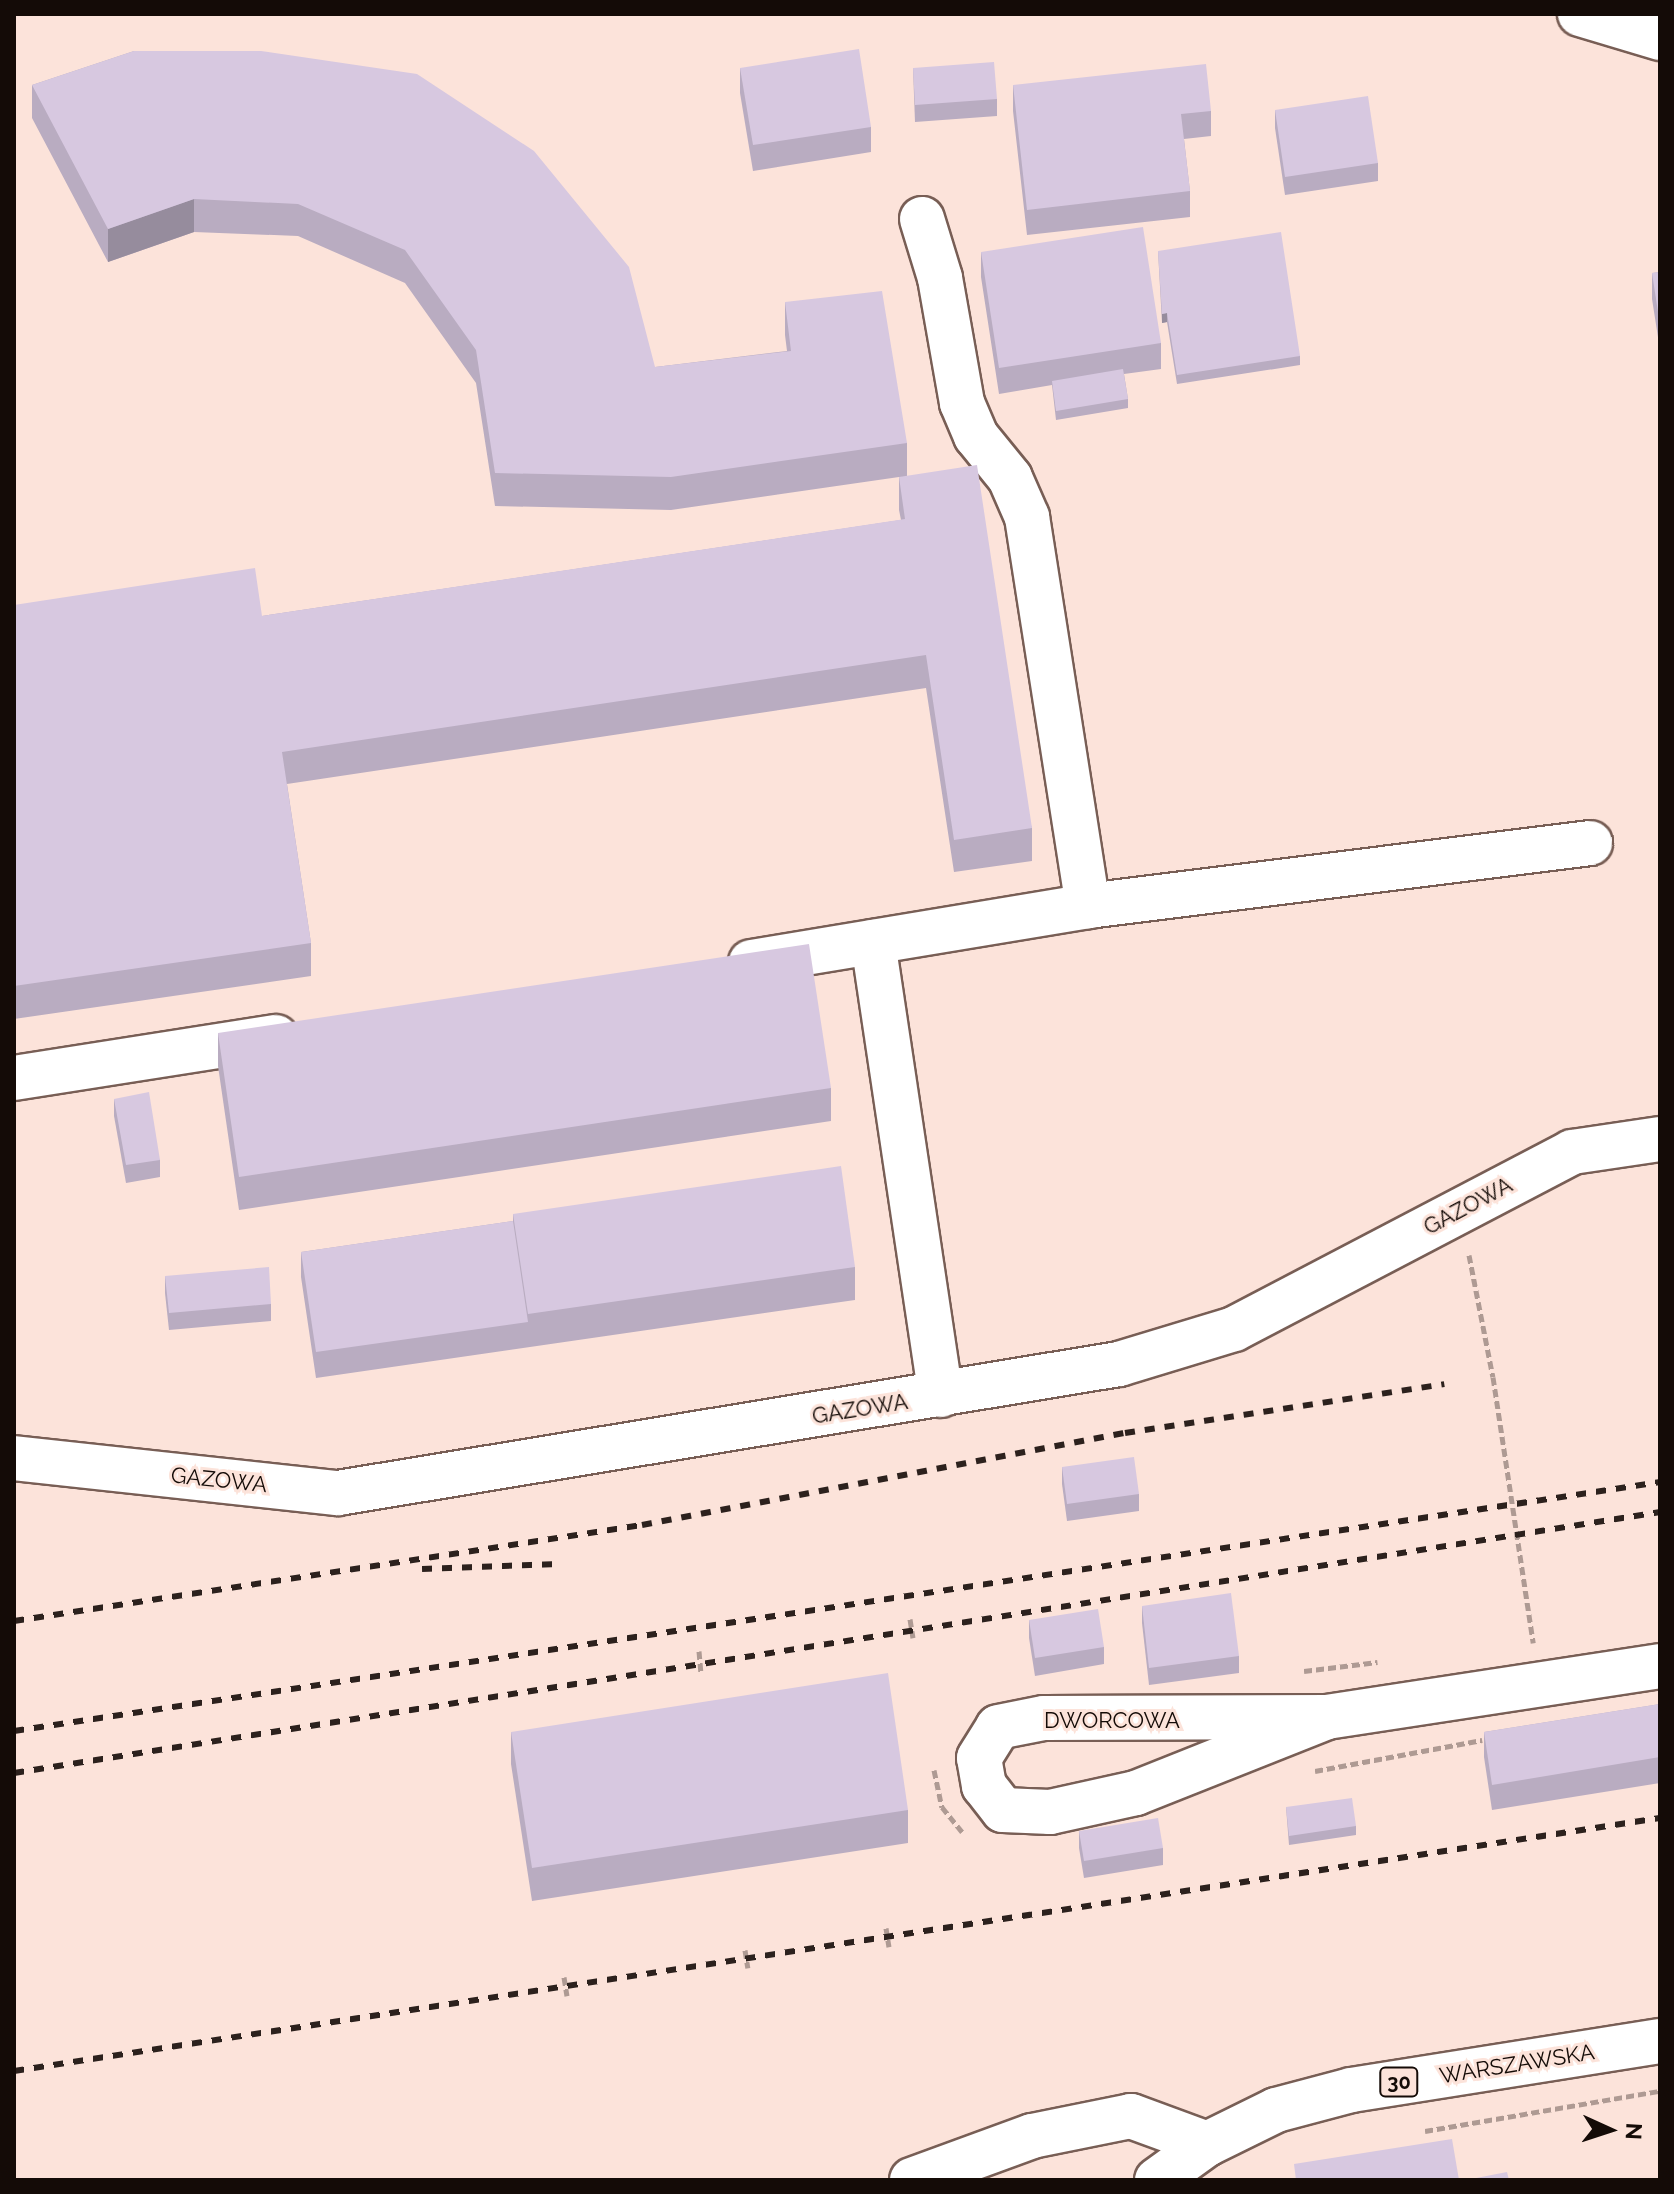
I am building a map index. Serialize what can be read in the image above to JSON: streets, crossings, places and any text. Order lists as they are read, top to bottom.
{
  "streets": {
    "street": [
      "GAZOWA",
      "DWORCOWA",
      "WARSZAWSKA",
      "30"
    ]
  },
  "north": "right"
}
